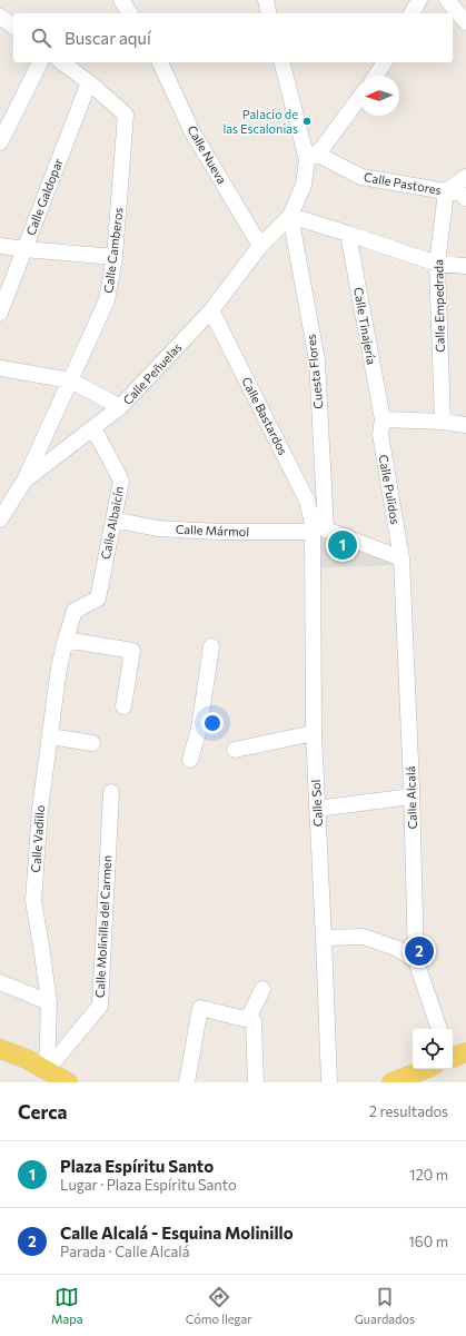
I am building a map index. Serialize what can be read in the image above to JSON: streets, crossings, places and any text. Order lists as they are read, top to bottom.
{
  "streets": {
    "street": [
      "Calle Nueva",
      "Calle Pastores",
      "Calle Galdopar",
      "Calle Camberos",
      "Calle Empedrada",
      "Calle Tinajería",
      "Cuesta Flores",
      "Calle Peñuelas",
      "Calle Bastardos",
      "Calle Pulidos",
      "Calle Albaicín",
      "Calle Mármol",
      "Calle Alcalá",
      "Calle Sol",
      "Calle Vadillo",
      "Calle Molinilla del Carmen"
    ]
  },
  "crossings": [
    ["Calle Nueva", "Calle Peñuelas"],
    ["Calle Pastores", "Calle Empedrada"],
    ["Calle Galdopar", "Calle Camberos"],
    ["Calle Camberos", "Calle Peñuelas"],
    ["Calle Tinajería", "Calle Pulidos"],
    ["Cuesta Flores", "Calle Peñuelas"],
    ["Cuesta Flores", "Calle Bastardos"],
    ["Cuesta Flores", "Calle Mármol"],
    ["Cuesta Flores", "Calle Sol"],
    ["Calle Peñuelas", "Calle Bastardos"],
    ["Calle Peñuelas", "Calle Albaicín"],
    ["Calle Bastardos", "Calle Mármol"],
    ["Calle Bastardos", "Calle Sol"],
    ["Calle Pulidos", "Calle Alcalá"],
    ["Calle Albaicín", "Calle Mármol"],
    ["Calle Albaicín", "Calle Vadillo"],
    ["Calle Mármol", "Calle Sol"],
    ["Calle Vadillo", "Calle Molinilla del Carmen"]
  ],
  "places": ["Palacio de las Escalonias"],
  "north": "left",
  "page": {
    "search": "Buscar aquí",
    "pins": ["1", "2"],
    "heading": ["Cerca", "2 resultados"],
    "list": [
      {
        "mark": "1",
        "name": "Plaza Espíritu Santo",
        "note": "Lugar · Plaza Espíritu Santo",
        "value": "120 m"
      },
      {
        "mark": "2",
        "name": "Calle Alcalá - Esquina Molinillo",
        "note": "Parada · Calle Alcalá",
        "value": "160 m"
      }
    ],
    "nav": ["Mapa", "Cómo llegar", "Guardados"]
  }
}
